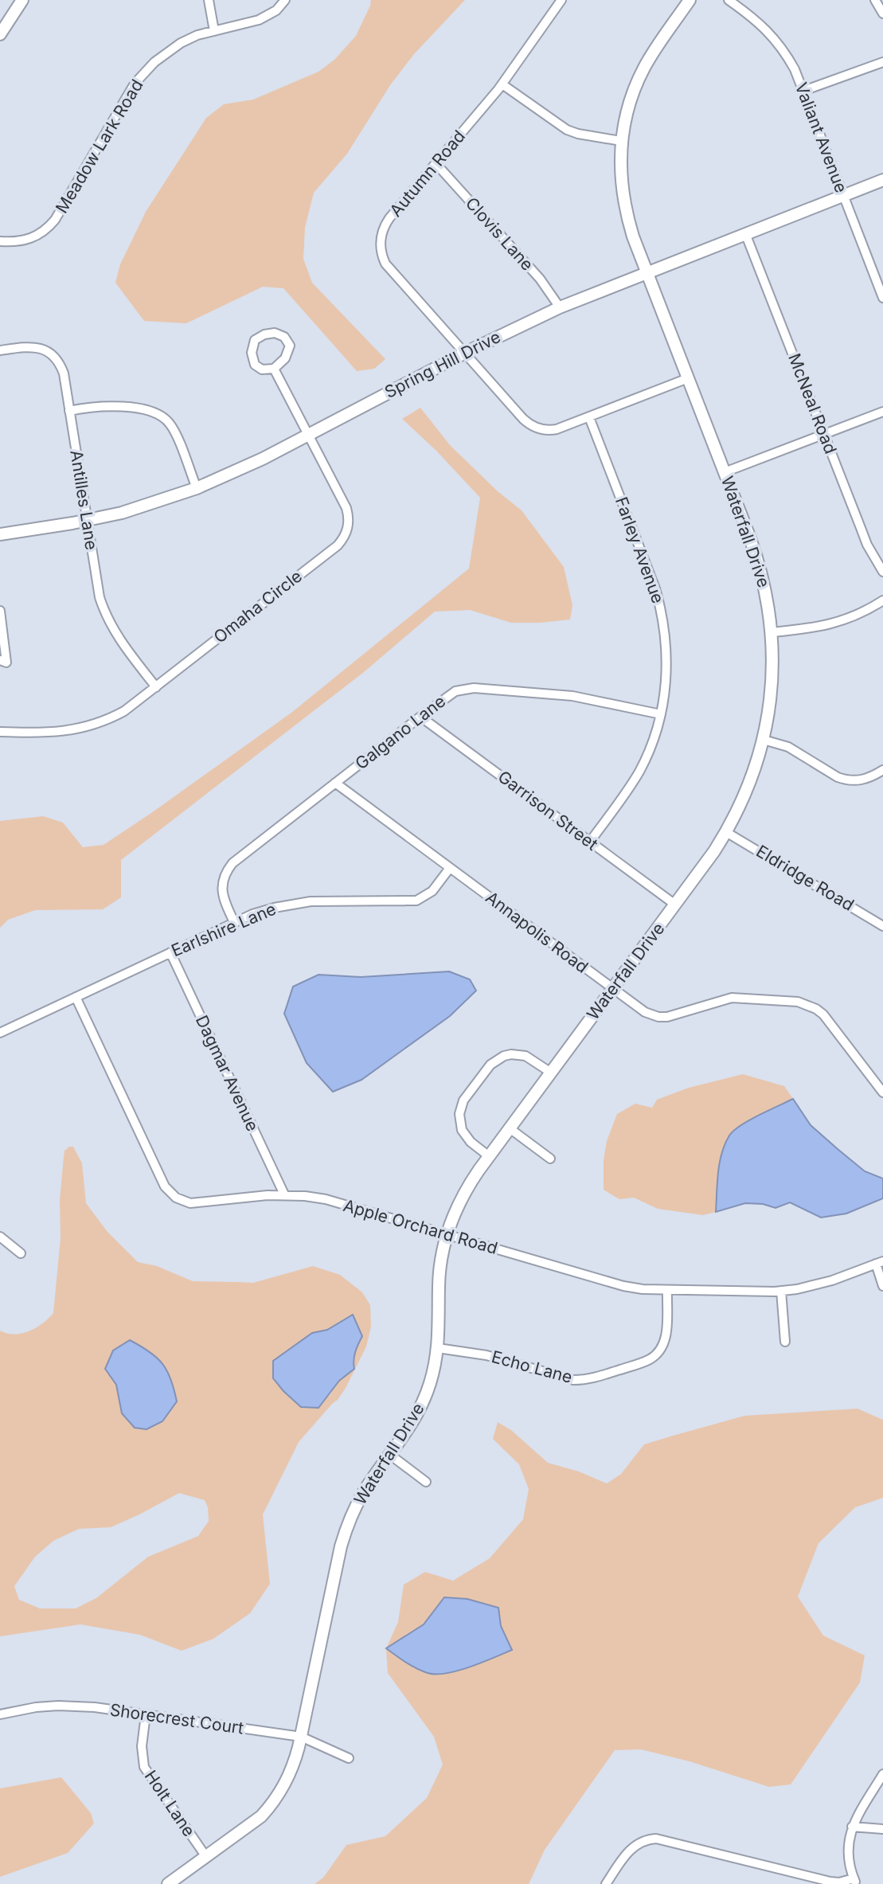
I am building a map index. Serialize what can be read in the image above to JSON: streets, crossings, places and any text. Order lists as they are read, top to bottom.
{
  "streets": {
    "street": [
      "Valiant Avenue",
      "Meadow Lark Road",
      "Autumn Road",
      "Clovis Lane",
      "Spring Hill Drive",
      "McNeal Road",
      "Antilles Lane",
      "Waterfall Drive",
      "Farley Avenue",
      "Omaha Circle",
      "Galgano Lane",
      "Garrison Street",
      "Eldridge Road",
      "Earlshire Lane",
      "Annapolis Road",
      "Dagmar Avenue",
      "Apple Orchard Road",
      "Echo Lane",
      "Shorecrest Court",
      "Holt Lane"
    ]
  },
  "crossings": [
    ["Valiant Avenue", "Spring Hill Drive"],
    ["Autumn Road", "Clovis Lane"],
    ["Autumn Road", "Spring Hill Drive"],
    ["Autumn Road", "Farley Avenue"],
    ["Clovis Lane", "Spring Hill Drive"],
    ["Spring Hill Drive", "McNeal Road"],
    ["Spring Hill Drive", "Antilles Lane"],
    ["Spring Hill Drive", "Waterfall Drive"],
    ["Spring Hill Drive", "Omaha Circle"],
    ["Antilles Lane", "Omaha Circle"],
    ["Waterfall Drive", "Garrison Street"],
    ["Waterfall Drive", "Eldridge Road"],
    ["Waterfall Drive", "Annapolis Road"],
    ["Waterfall Drive", "Apple Orchard Road"],
    ["Waterfall Drive", "Echo Lane"],
    ["Waterfall Drive", "Shorecrest Court"],
    ["Waterfall Drive", "Holt Lane"],
    ["Farley Avenue", "Galgano Lane"],
    ["Farley Avenue", "Garrison Street"],
    ["Galgano Lane", "Garrison Street"],
    ["Galgano Lane", "Earlshire Lane"],
    ["Galgano Lane", "Annapolis Road"],
    ["Earlshire Lane", "Annapolis Road"],
    ["Earlshire Lane", "Dagmar Avenue"],
    ["Earlshire Lane", "Apple Orchard Road"],
    ["Dagmar Avenue", "Apple Orchard Road"],
    ["Apple Orchard Road", "Echo Lane"],
    ["Shorecrest Court", "Holt Lane"]
  ]
}
